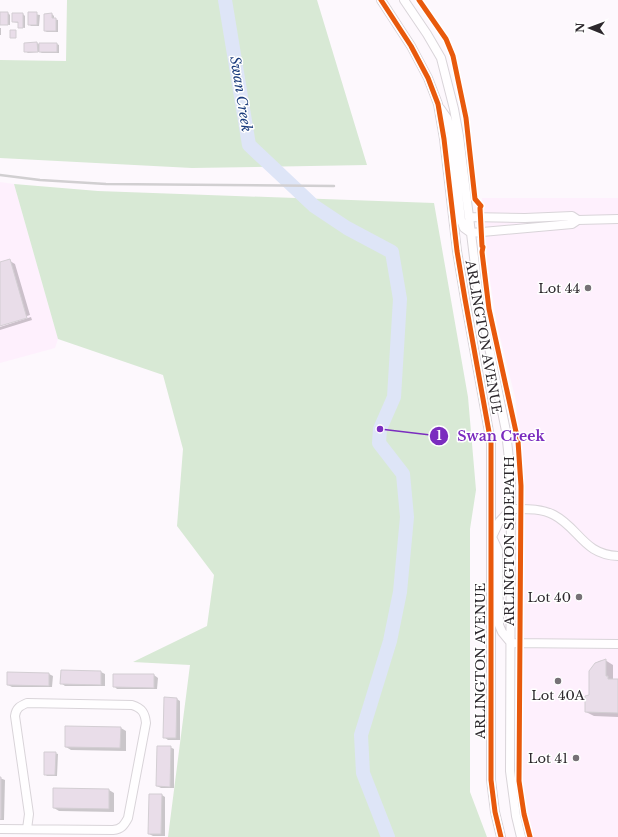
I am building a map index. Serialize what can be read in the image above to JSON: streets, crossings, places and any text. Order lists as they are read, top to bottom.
{
  "streets": {
    "street": ["ARLINGTON AVENUE"],
    "cycle path": ["ARLINGTON SIDEPATH"]
  },
  "water": ["Swan Creek"],
  "places": [
    "Lot 44",
    "Swan Creek",
    "Lot 40",
    "Lot 40A",
    "Lot 41"
  ],
  "north": "left"
}
